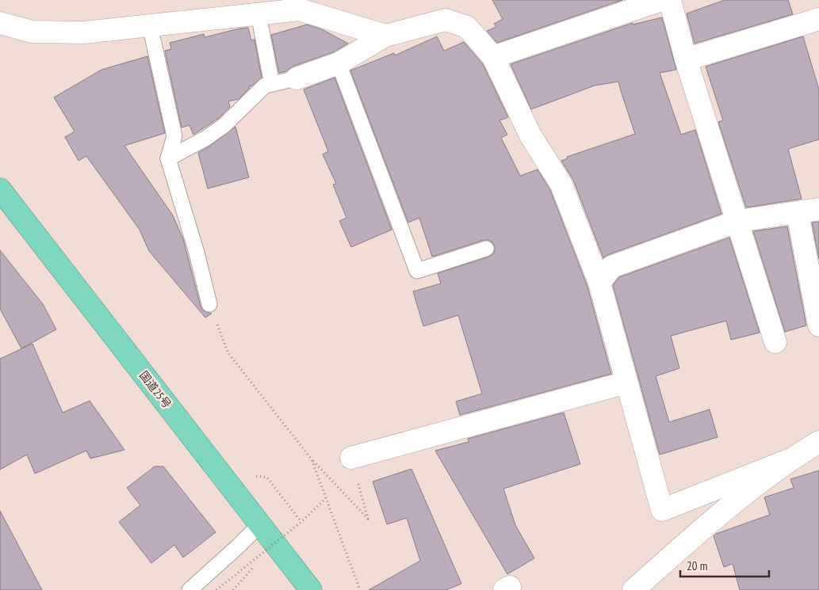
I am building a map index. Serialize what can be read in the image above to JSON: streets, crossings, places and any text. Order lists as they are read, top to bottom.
{
  "streets": {
    "highway": ["国道25号"]
  },
  "scale_bar": "20 m"
}
